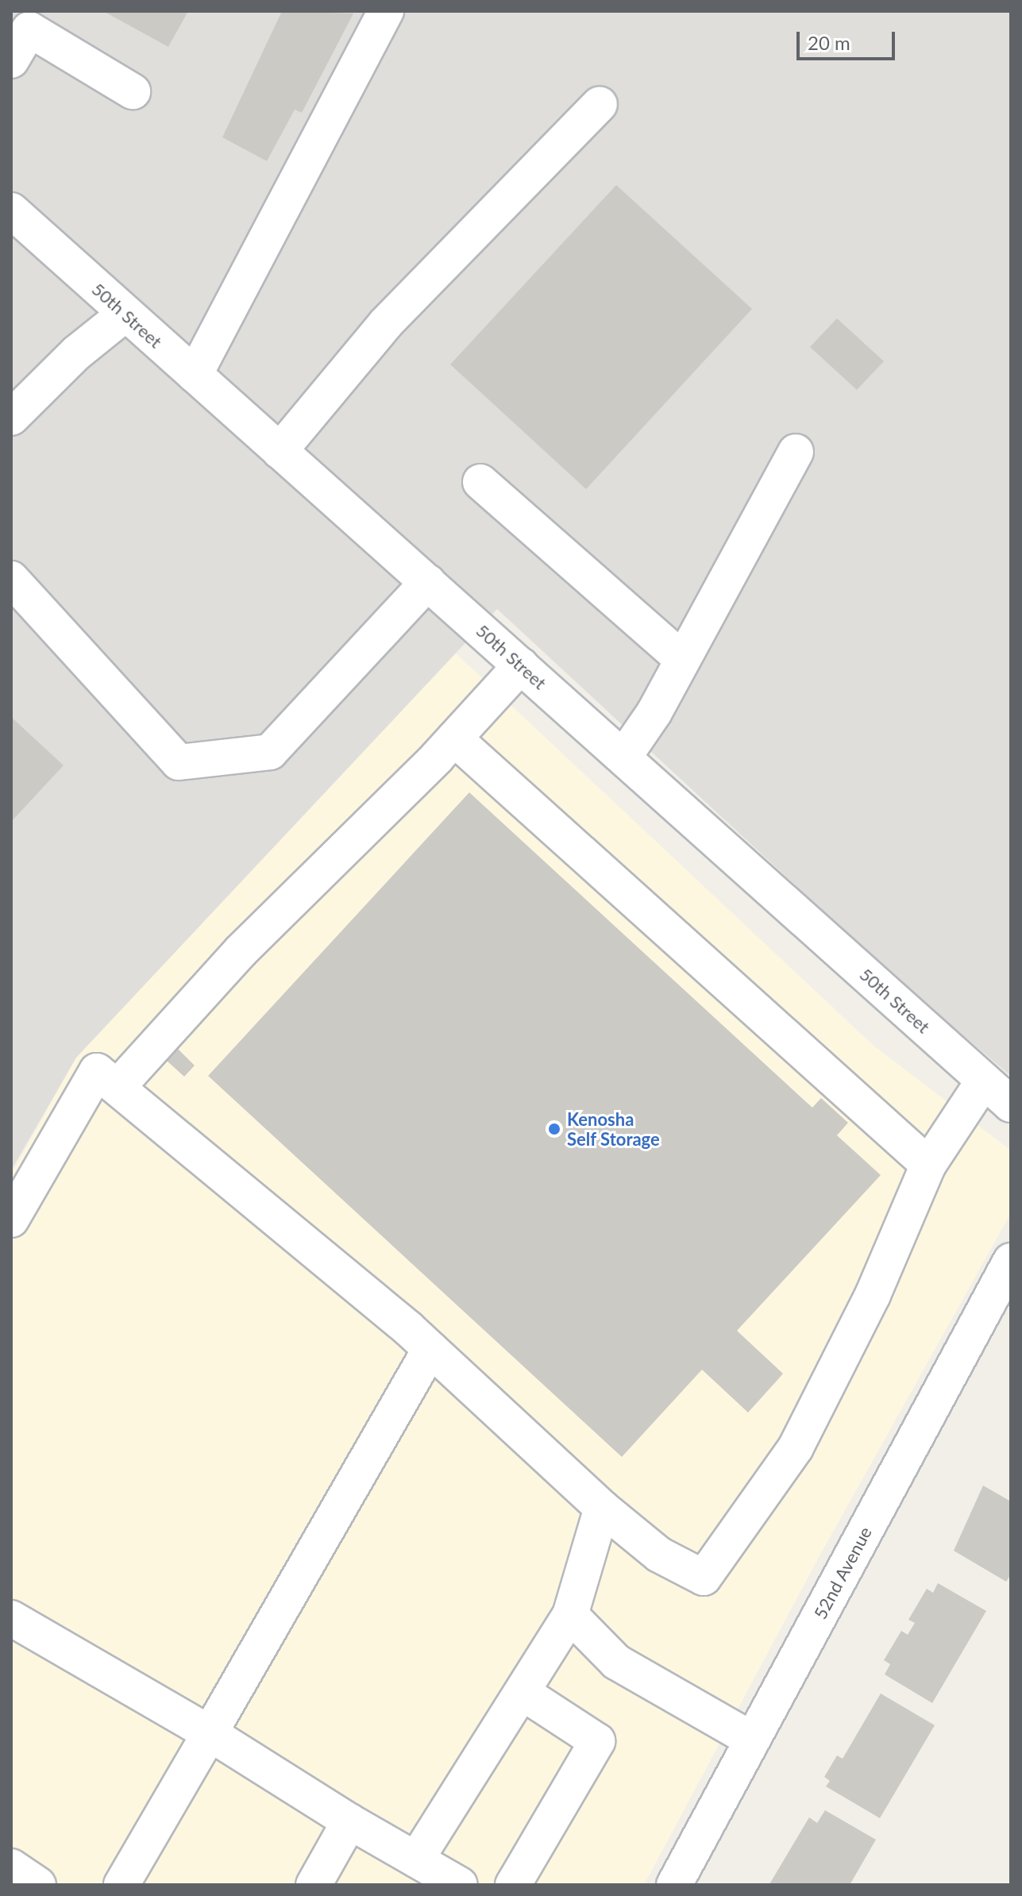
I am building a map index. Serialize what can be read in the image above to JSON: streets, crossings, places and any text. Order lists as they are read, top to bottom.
{
  "streets": {
    "street": ["50th Street", "52nd Avenue"]
  },
  "places": ["Kenosha Self Storage"],
  "scale_bar": "20 m"
}
